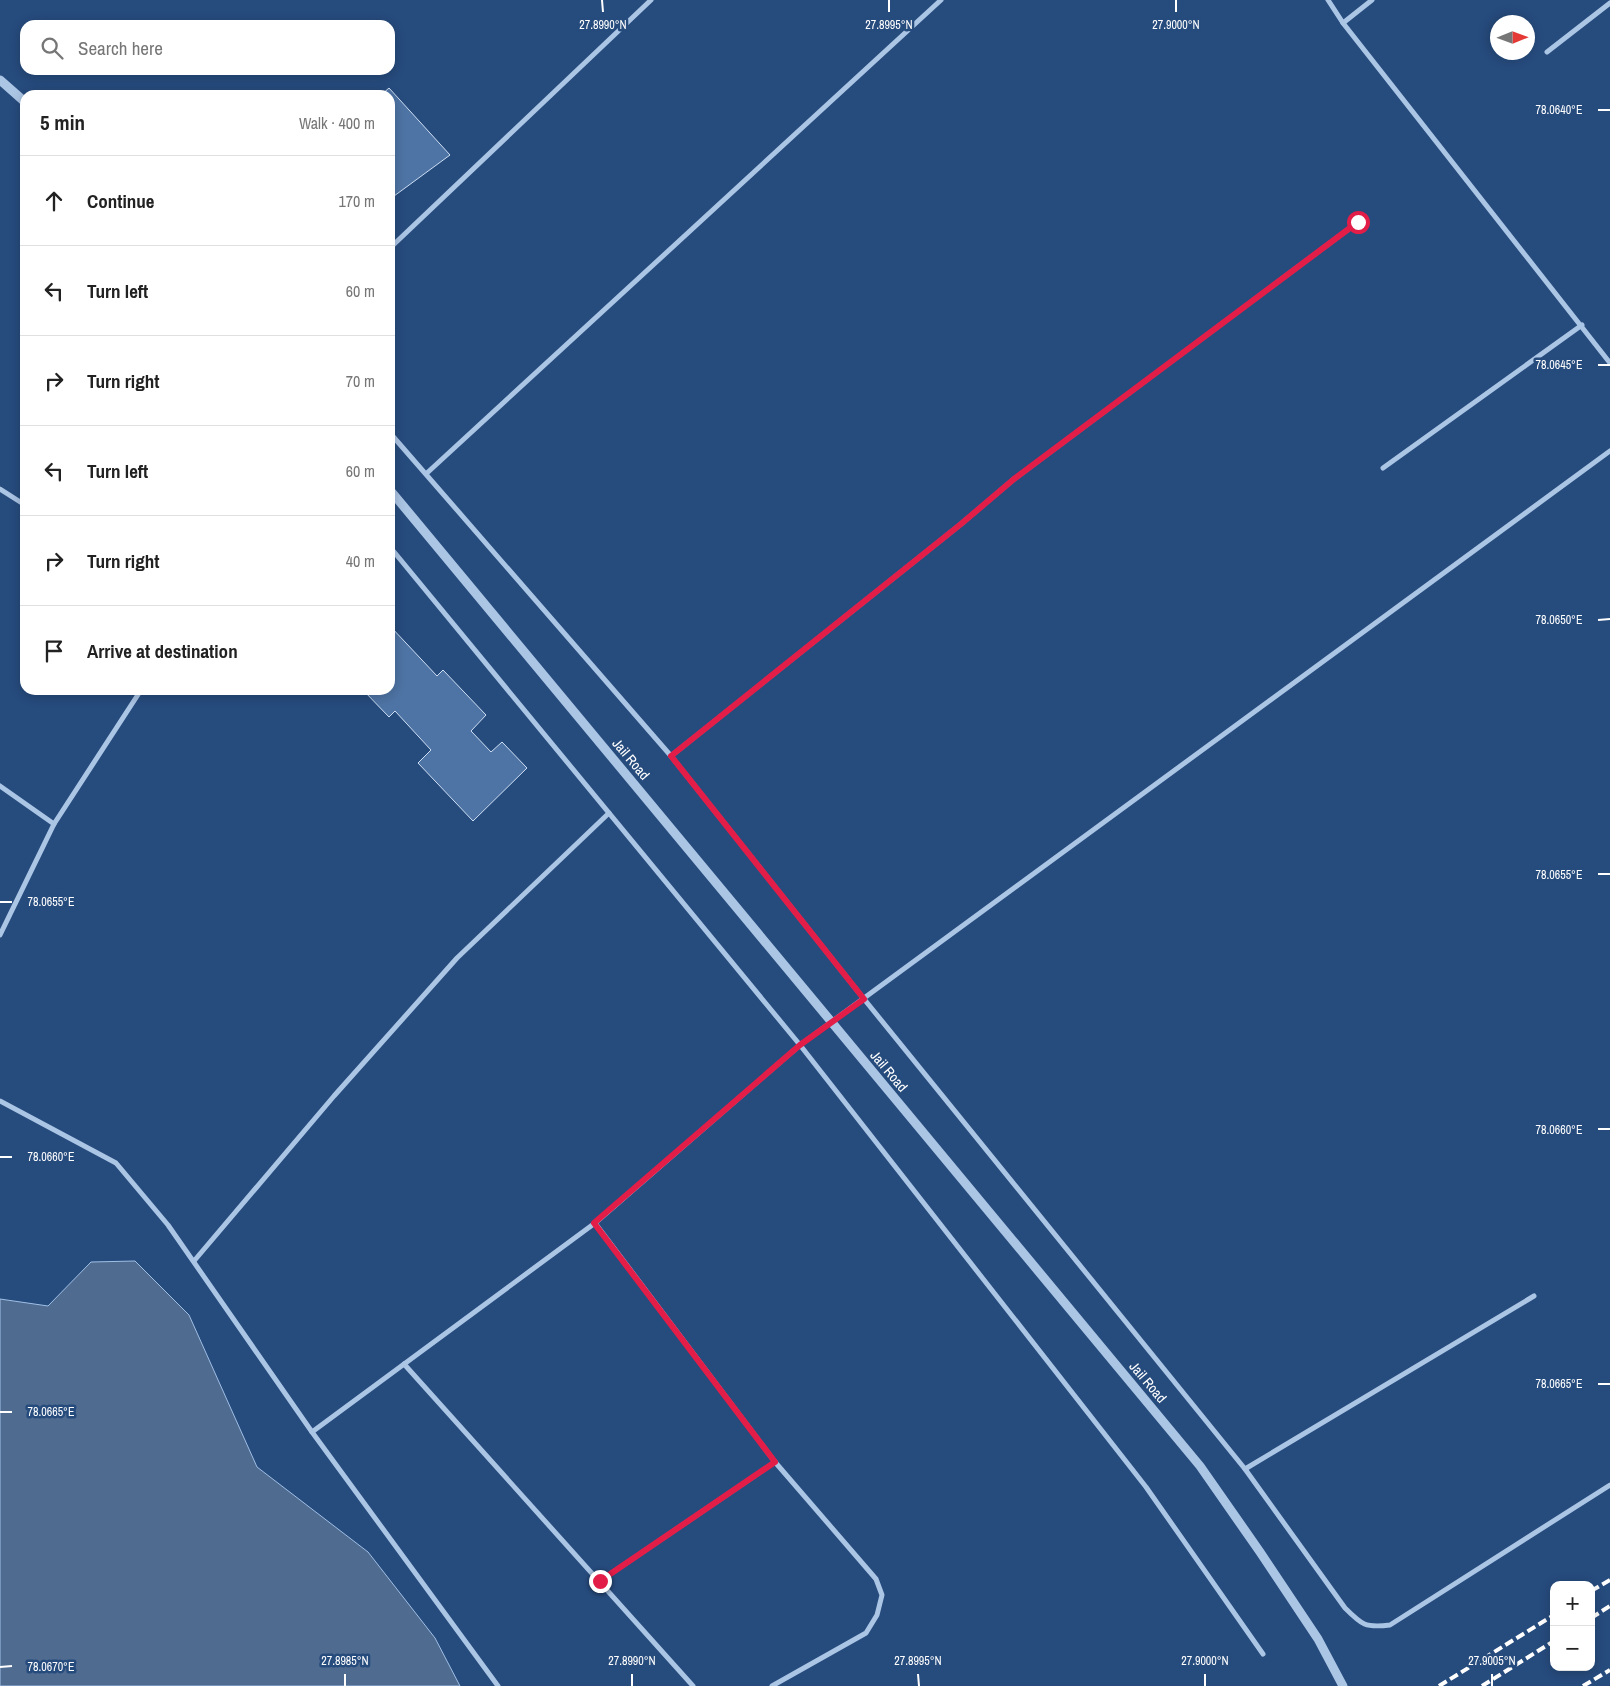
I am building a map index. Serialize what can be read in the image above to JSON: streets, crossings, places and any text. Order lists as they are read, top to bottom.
{
  "streets": {
    "street": ["Jail Road"]
  },
  "north": "right",
  "page": {
    "search": "Search here",
    "heading": ["5 min", "Walk · 400 m"],
    "list": [
      ["Continue", "170 m"],
      ["Turn left", "60 m"],
      ["Turn right", "70 m"],
      ["Turn left", "60 m"],
      ["Turn right", "40 m"],
      "Arrive at destination"
    ],
    "map_buttons": ["+", "−"]
  },
  "coordinates": [
    "27.8990°N",
    "27.8995°N",
    "27.9000°N",
    "78.0640°E",
    "78.0645°E",
    "78.0650°E",
    "78.0655°E",
    "78.0660°E",
    "78.0665°E",
    "27.8985°N",
    "27.9005°N",
    "78.0670°E"
  ]
}
